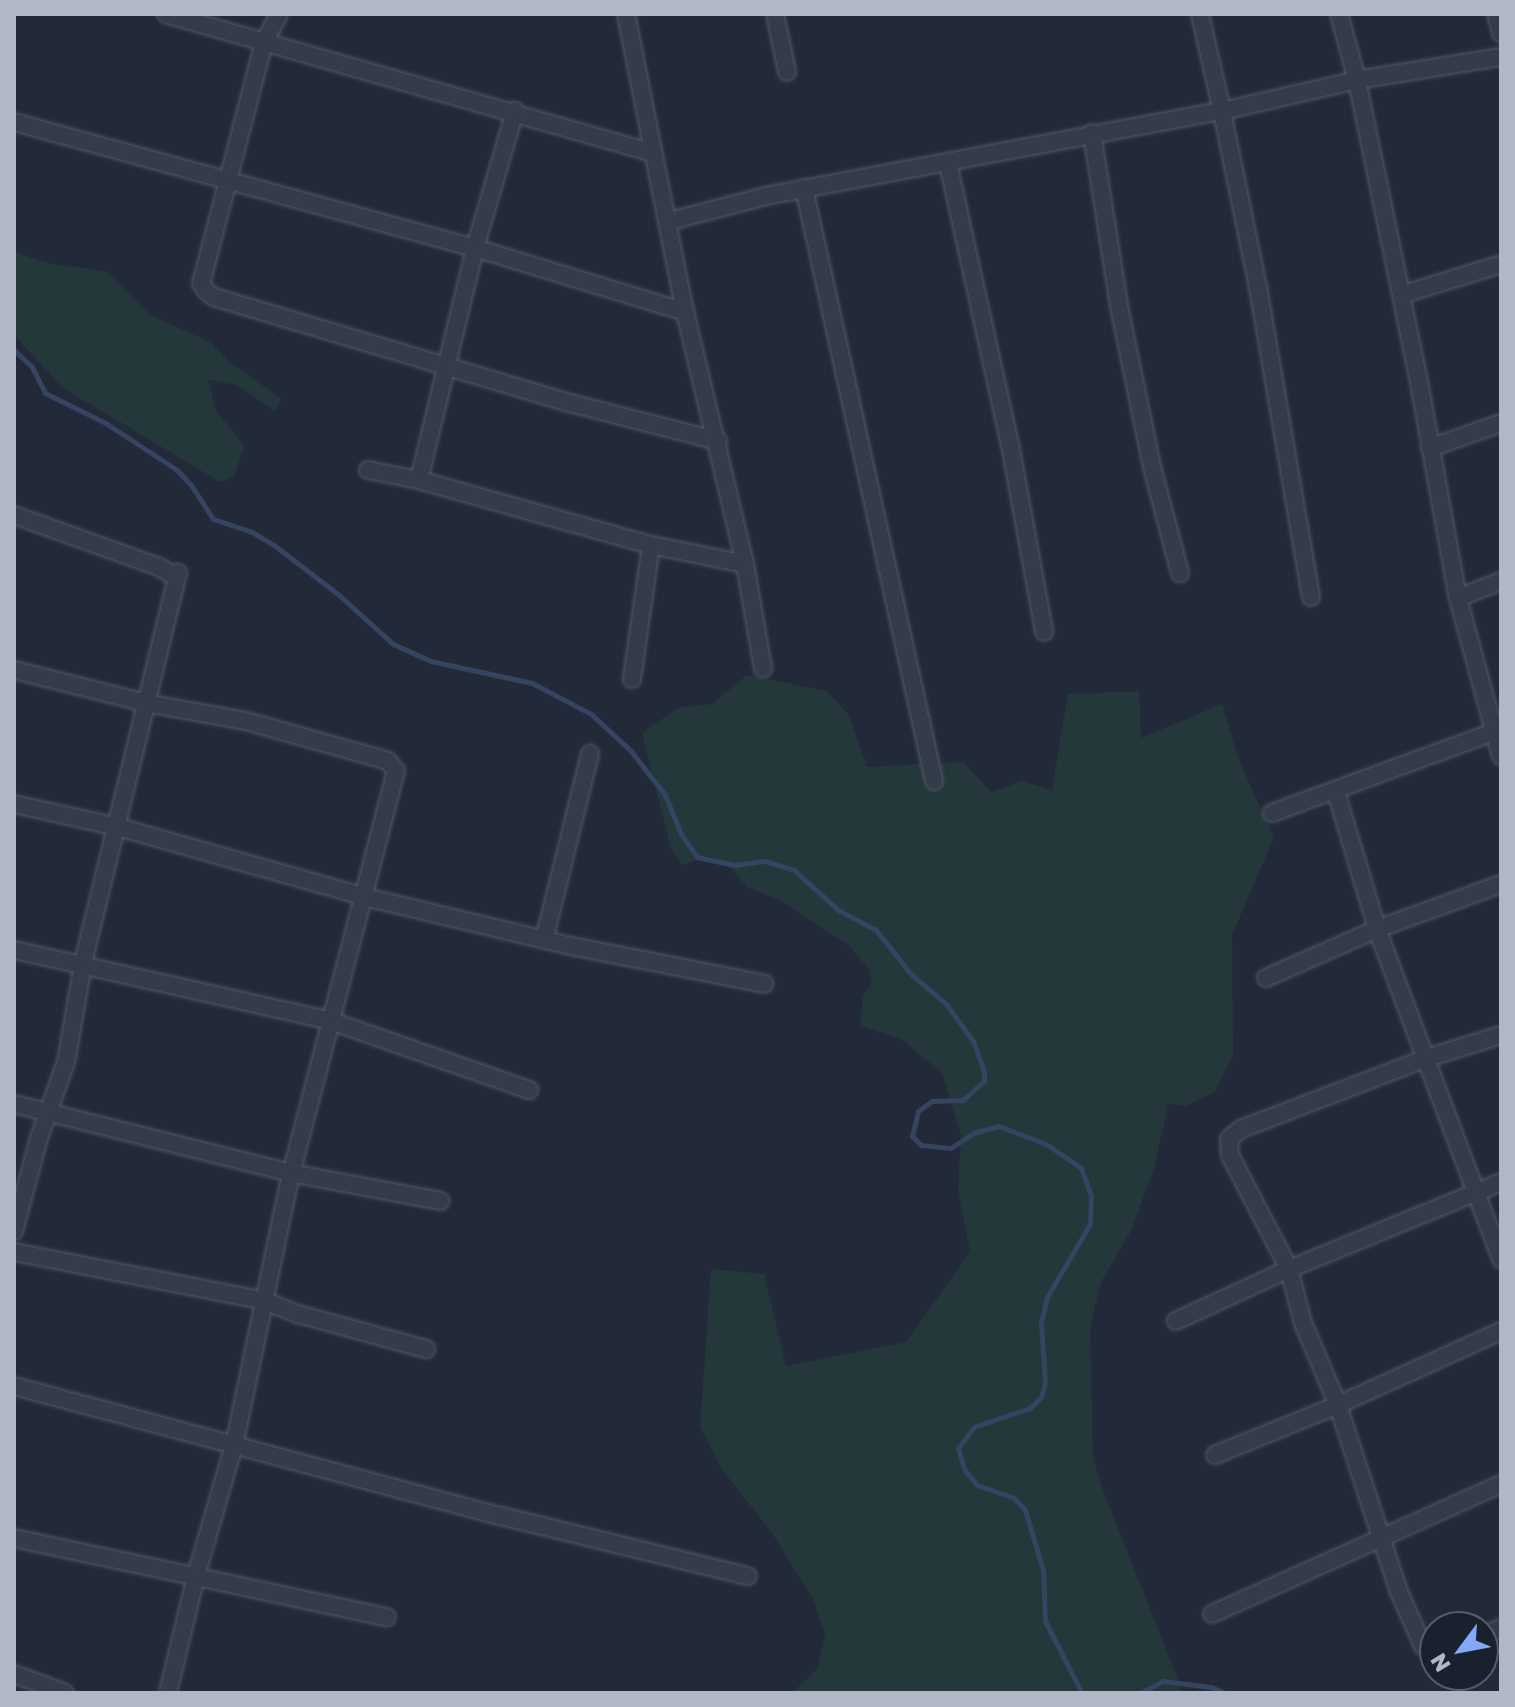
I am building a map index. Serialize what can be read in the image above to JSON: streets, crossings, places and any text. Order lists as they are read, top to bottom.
{
  "north": "bottom left"
}
